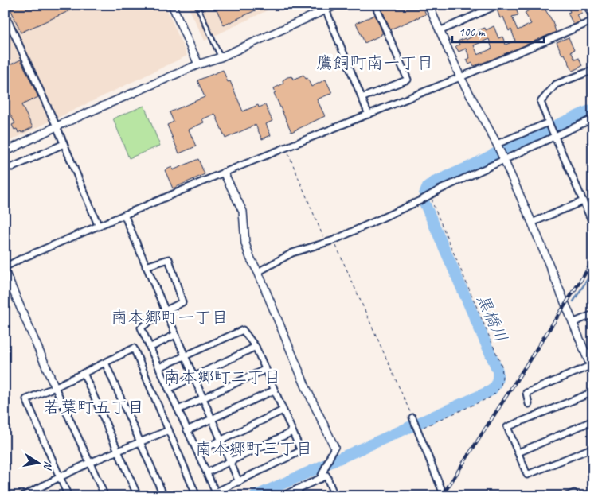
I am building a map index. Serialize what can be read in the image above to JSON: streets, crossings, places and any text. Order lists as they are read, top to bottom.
{
  "districts": [
    "鷹飼町南一丁目",
    "南本郷町一丁目",
    "南本郷町二丁目",
    "若葉町五丁目",
    "南本郷町三丁目"
  ],
  "water": ["黒橋川"],
  "scale_bar": "100 m",
  "north": "right"
}
